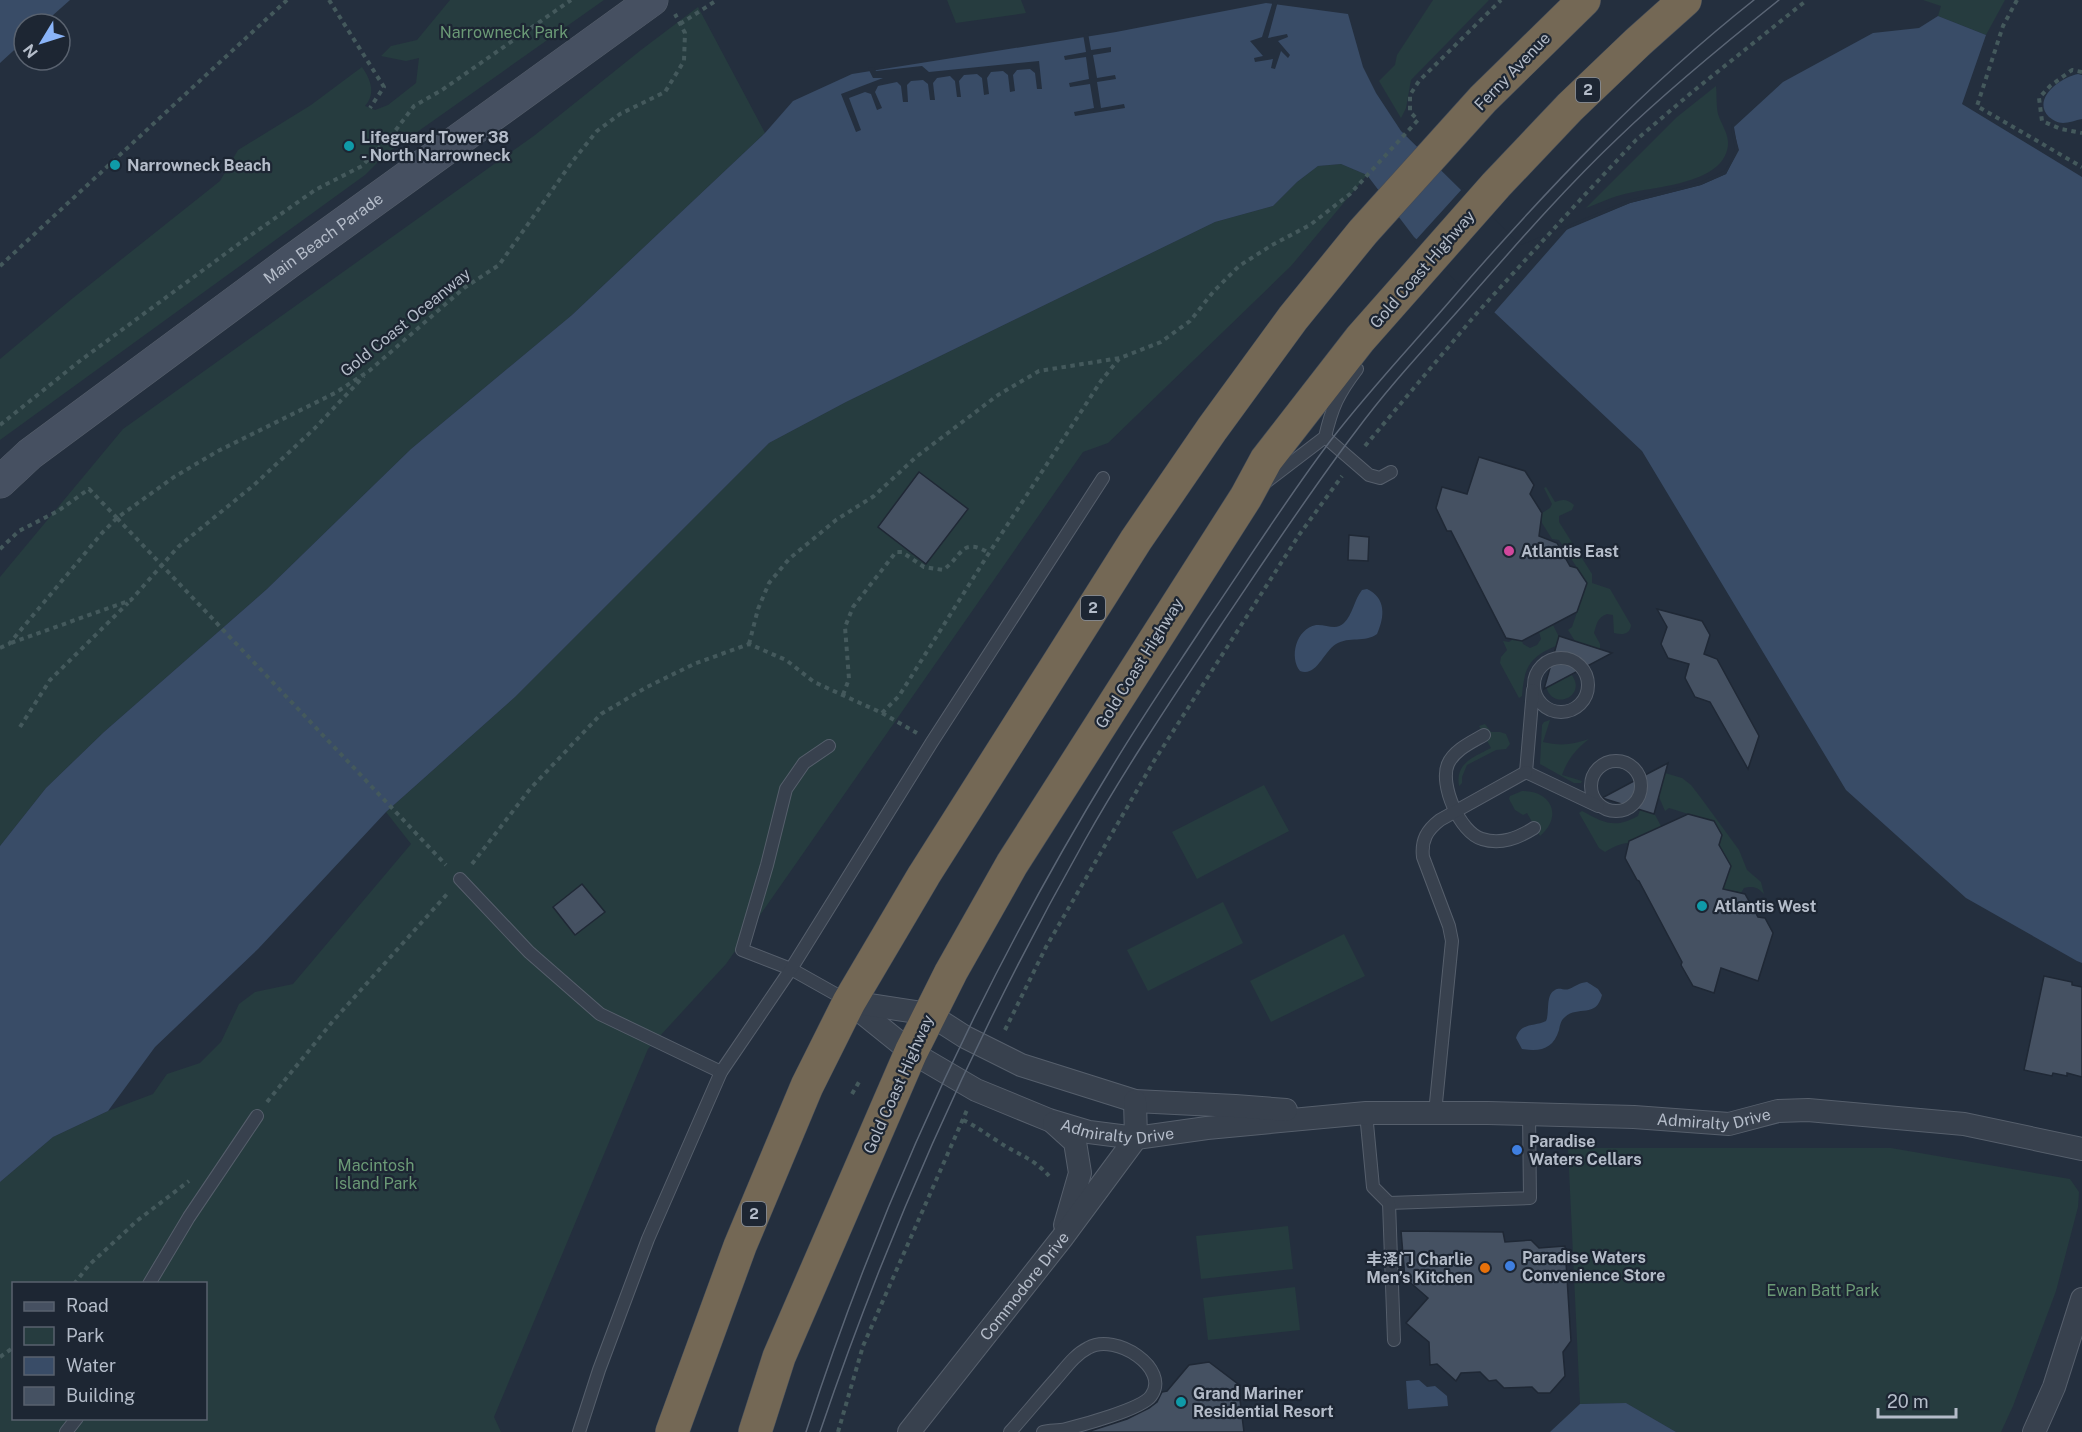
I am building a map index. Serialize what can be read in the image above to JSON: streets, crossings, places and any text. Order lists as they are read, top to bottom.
{
  "streets": {
    "highway": ["Ferny Avenue", "2", "Gold Coast Highway"],
    "street": ["Main Beach Parade", "Admiralty Drive", "Commodore Drive"],
    "path": ["Gold Coast Oceanway"]
  },
  "crossings": [
    ["Ferny Avenue", "2"],
    ["Ferny Avenue", "Admiralty Drive"],
    ["2", "Admiralty Drive"],
    ["Main Beach Parade", "Gold Coast Oceanway"],
    ["Gold Coast Highway", "Admiralty Drive"],
    ["Admiralty Drive", "Commodore Drive"]
  ],
  "parks": ["Narrowneck Park", "Macintosh Island Park", "Ewan Batt Park"],
  "places": [
    "Lifeguard Tower 38 - North Narrowneck",
    "Narrowneck Beach",
    "Atlantis East",
    "Atlantis West",
    "Paradise Waters Cellars",
    "Paradise Waters Convenience Store",
    "丰泽门 Charlie Men’s Kitchen",
    "Grand Mariner Residential Resort"
  ],
  "legend": [
    "Road",
    "Park",
    "Water",
    "Building"
  ],
  "scale_bar": "20 m",
  "north": "bottom left"
}
